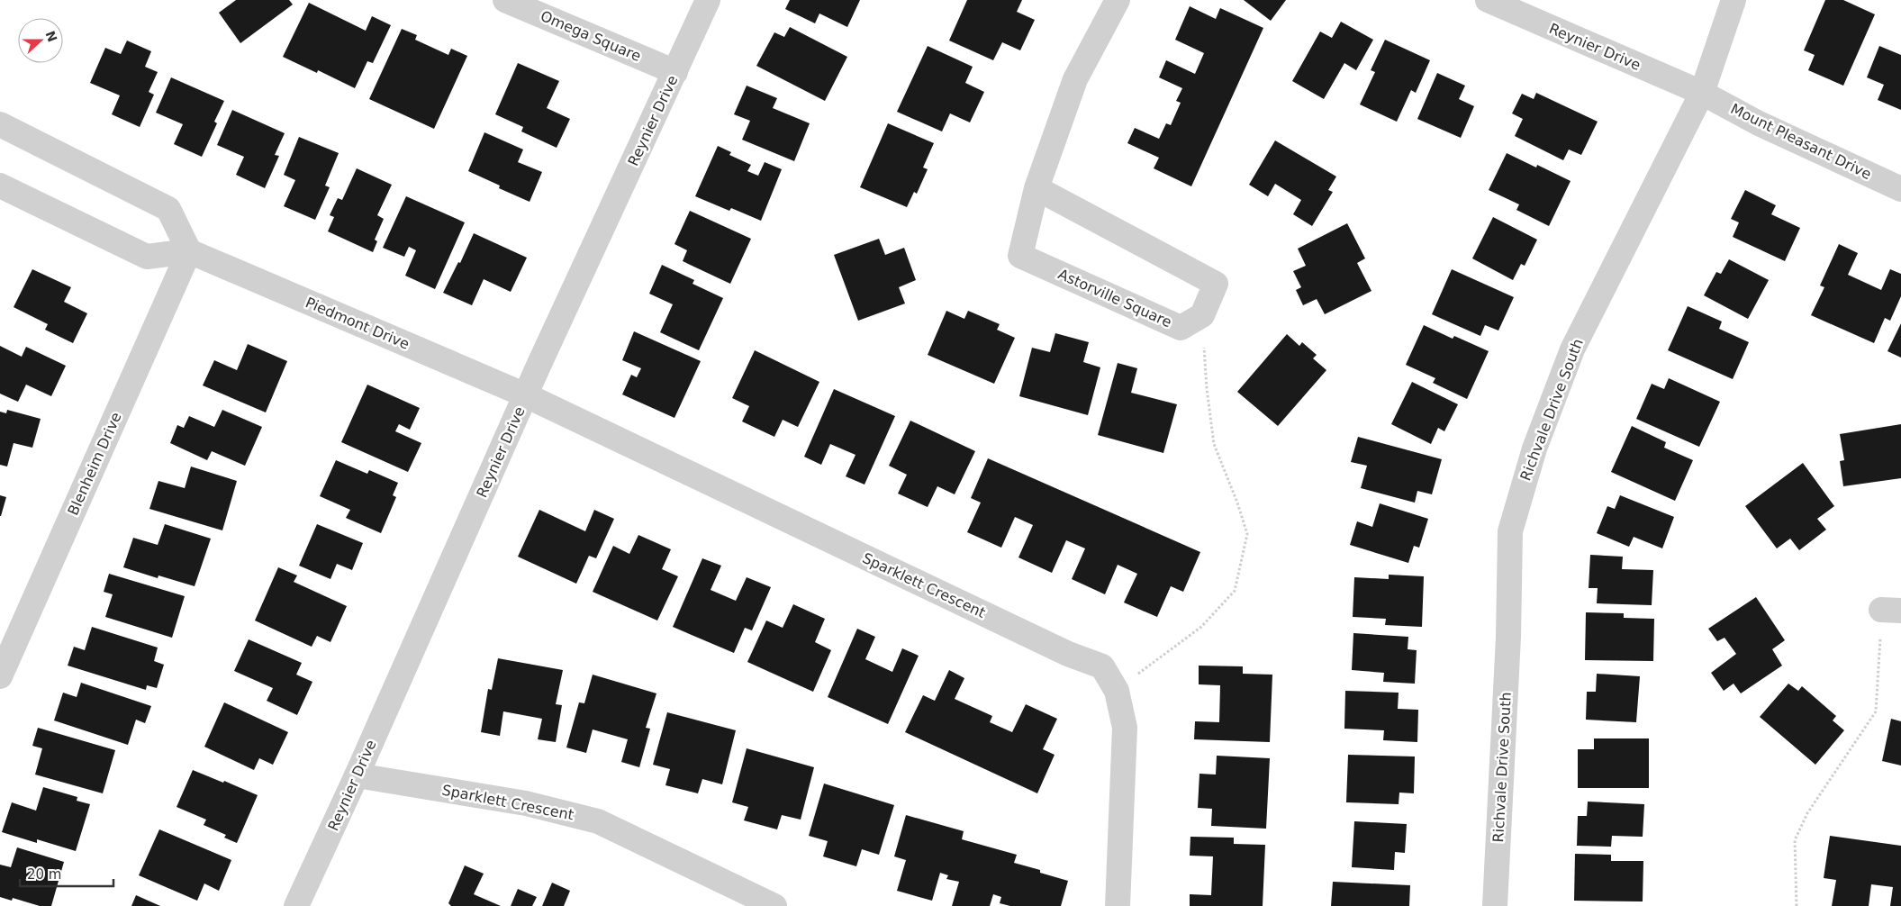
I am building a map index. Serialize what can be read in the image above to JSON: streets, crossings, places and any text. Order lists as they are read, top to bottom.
{
  "streets": {
    "street": [
      "Omega Square",
      "Reynier Drive",
      "Mount Pleasant Drive",
      "Astorville Square",
      "Piedmont Drive",
      "Richvale Drive South",
      "Blenheim Drive",
      "Sparklett Crescent"
    ]
  },
  "crossings": [
    ["Omega Square", "Reynier Drive"],
    ["Reynier Drive", "Mount Pleasant Drive"],
    ["Reynier Drive", "Piedmont Drive"],
    ["Reynier Drive", "Richvale Drive South"],
    ["Reynier Drive", "Sparklett Crescent"],
    ["Mount Pleasant Drive", "Richvale Drive South"],
    ["Piedmont Drive", "Blenheim Drive"],
    ["Piedmont Drive", "Sparklett Crescent"]
  ],
  "scale_bar": "20 m",
  "north": "right"
}
